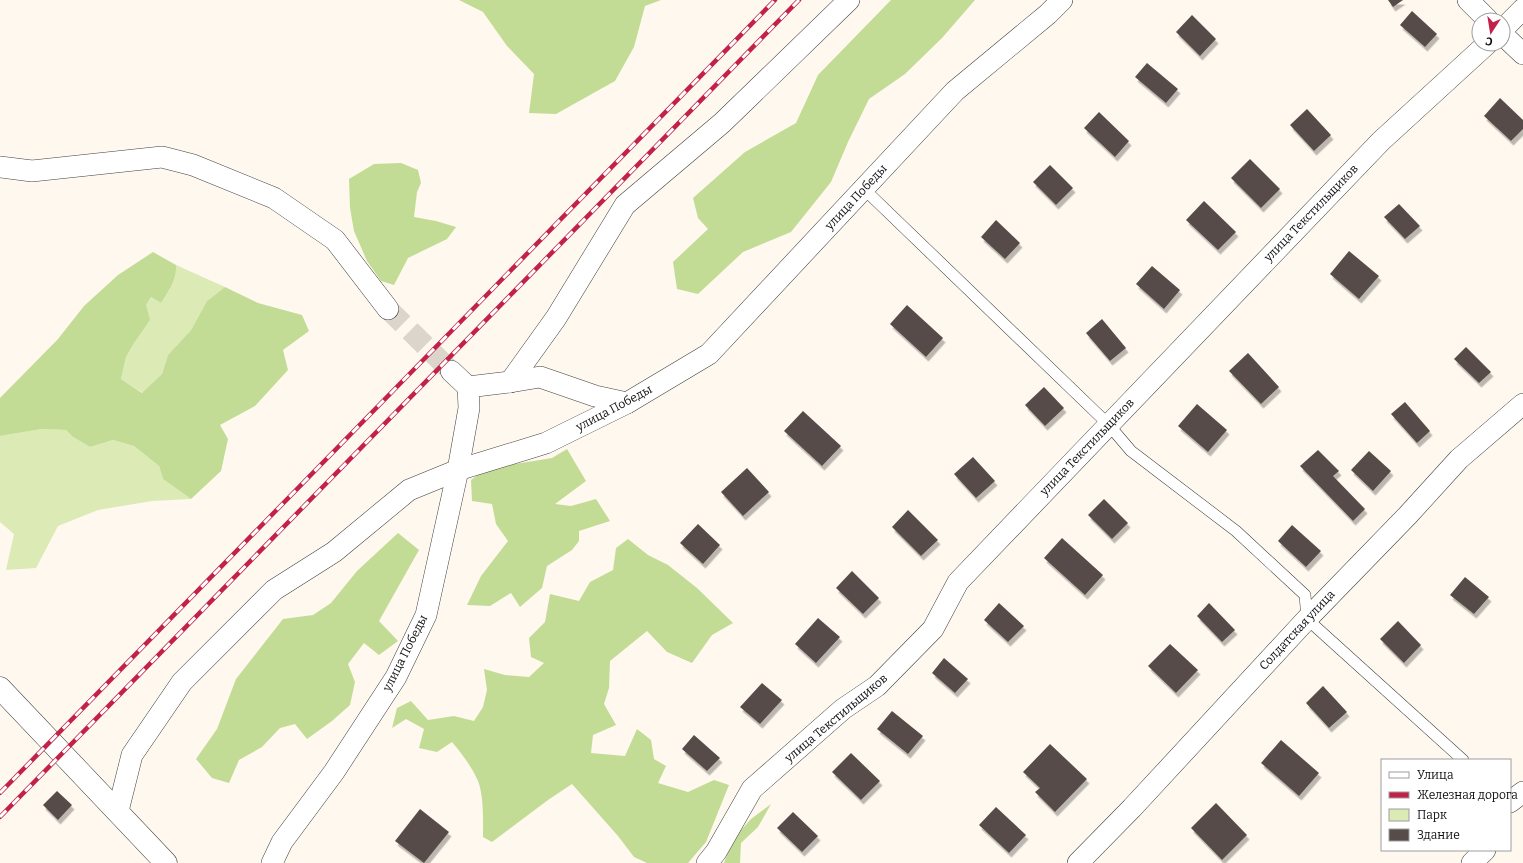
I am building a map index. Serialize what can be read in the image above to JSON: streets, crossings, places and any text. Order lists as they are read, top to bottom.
{
  "streets": {
    "street": ["улица Победы", "улица Текстильщиков", "Солдатская улица"]
  },
  "legend": [
    "Улица",
    "Железная дорога",
    "Парк",
    "Здание"
  ],
  "north": "bottom"
}
